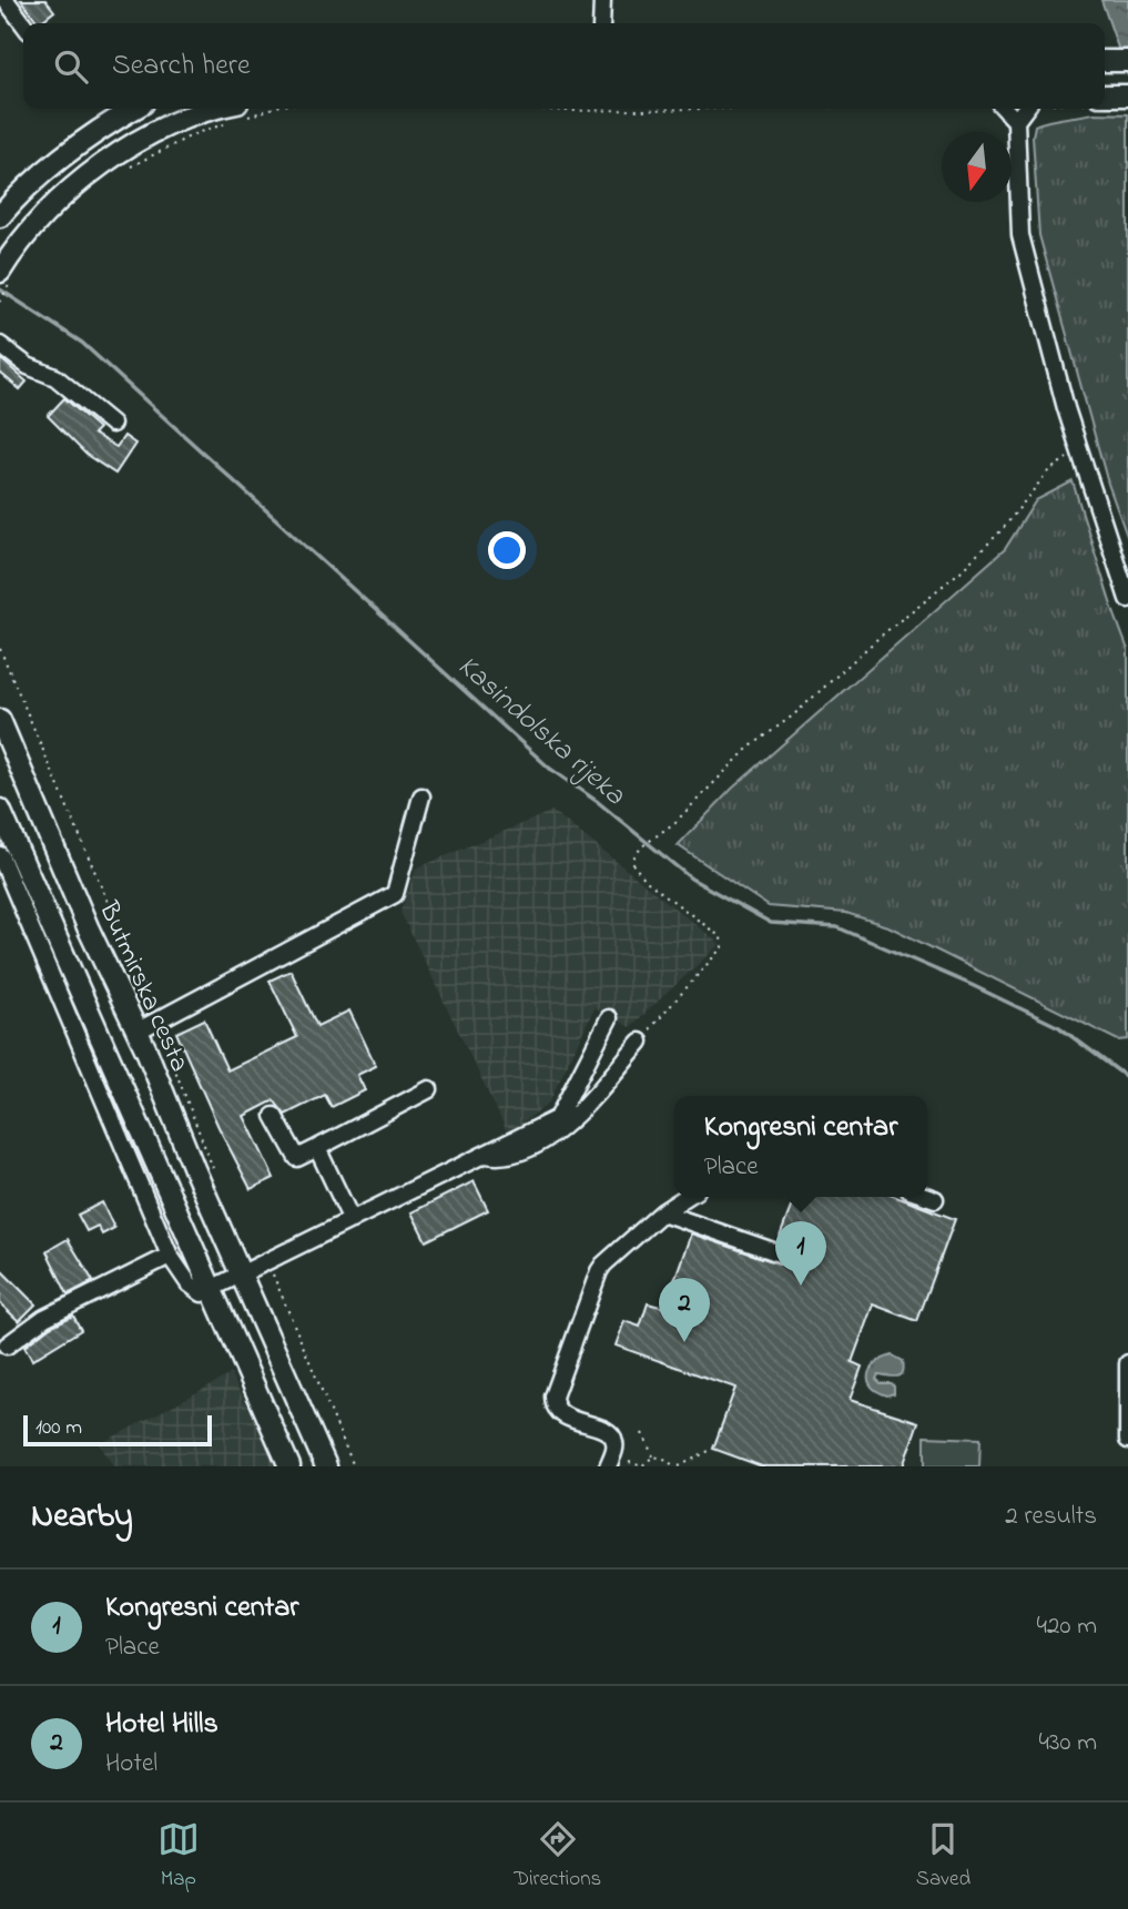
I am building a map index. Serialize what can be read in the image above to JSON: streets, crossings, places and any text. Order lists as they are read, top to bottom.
{
  "streets": {
    "main road": ["Butmirska cesta"]
  },
  "water": ["Kasindolska rijeka"],
  "scale_bar": "100 m",
  "north": "bottom",
  "page": {
    "search": "Search here",
    "popup": ["Kongresni centar", "Place"],
    "pins": ["1", "2"],
    "scale": "100 m",
    "heading": ["Nearby", "2 results"],
    "list": [
      {
        "mark": "1",
        "name": "Kongresni centar",
        "note": "Place",
        "value": "420 m"
      },
      {
        "mark": "2",
        "name": "Hotel Hills",
        "note": "Hotel",
        "value": "430 m"
      }
    ],
    "nav": ["Map", "Directions", "Saved"]
  }
}
